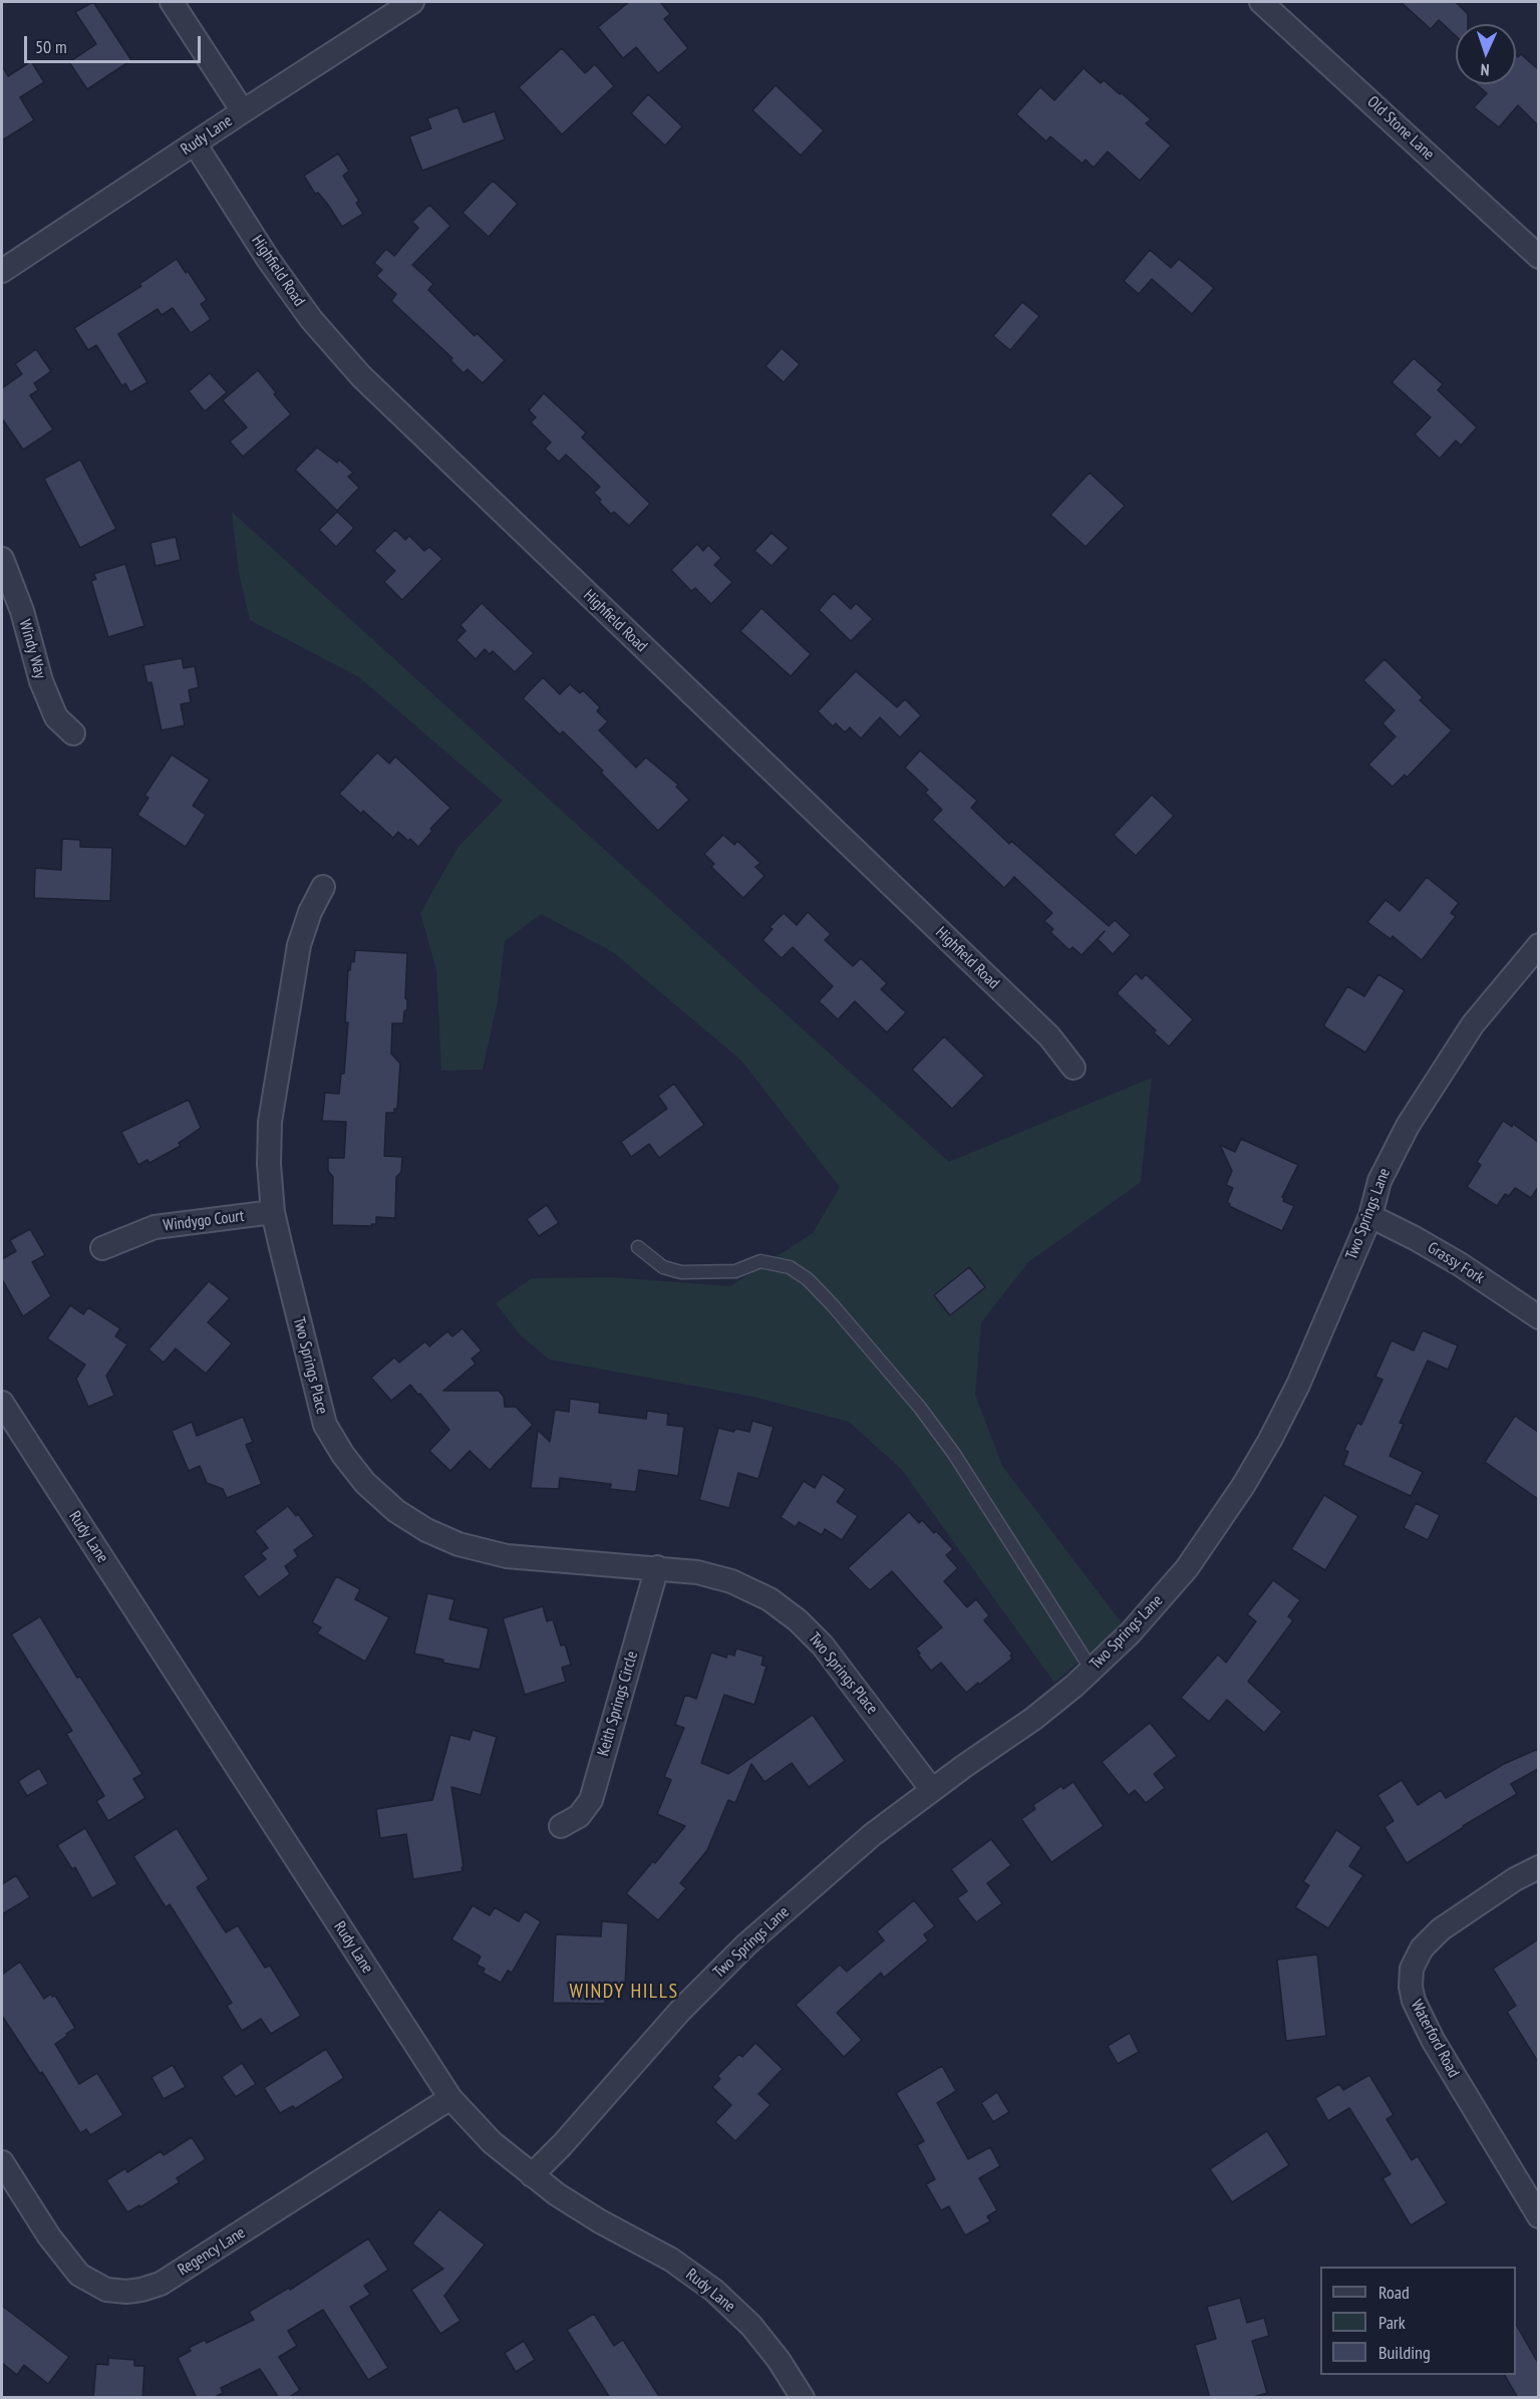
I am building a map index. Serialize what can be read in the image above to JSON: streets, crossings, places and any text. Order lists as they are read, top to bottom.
{
  "streets": {
    "street": [
      "Old Stone Lane",
      "Rudy Lane",
      "Highfield Road",
      "Windy Way",
      "Two Springs Lane",
      "Windygo Court",
      "Grassy Fork",
      "Two Springs Place",
      "Keith Springs Circle",
      "Waterford Road",
      "Regency Lane"
    ]
  },
  "crossings": [
    ["Rudy Lane", "Highfield Road"],
    ["Rudy Lane", "Two Springs Lane"],
    ["Rudy Lane", "Regency Lane"],
    ["Two Springs Lane", "Grassy Fork"],
    ["Two Springs Lane", "Two Springs Place"],
    ["Windygo Court", "Two Springs Place"],
    ["Two Springs Place", "Keith Springs Circle"]
  ],
  "districts": ["WINDY HILLS"],
  "legend": ["Road", "Park", "Building"],
  "scale_bar": "50 m",
  "north": "bottom"
}
